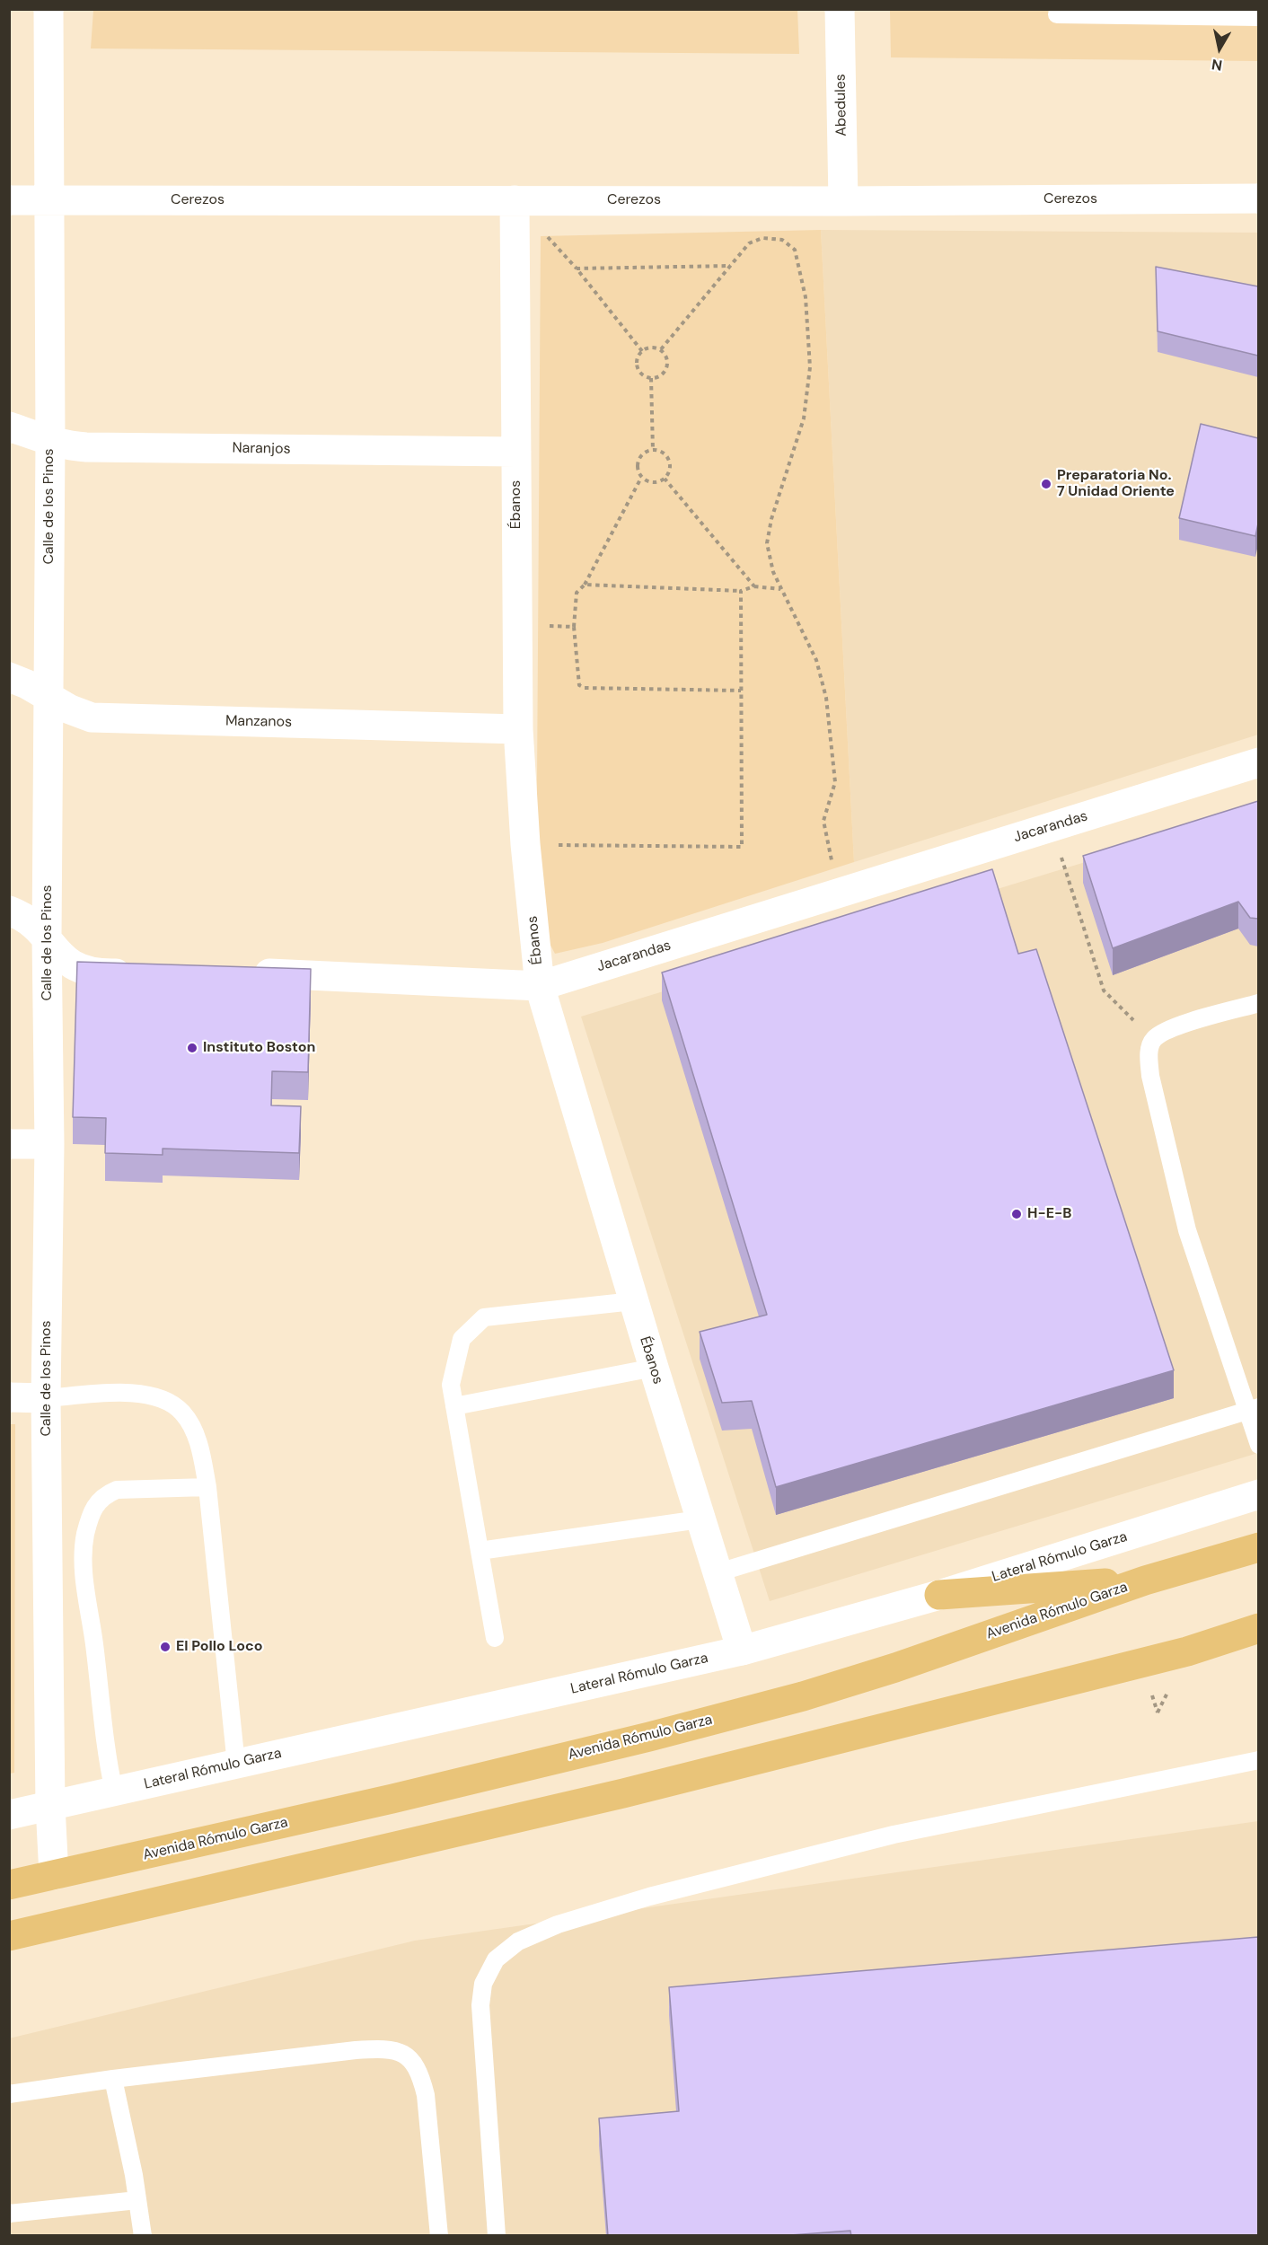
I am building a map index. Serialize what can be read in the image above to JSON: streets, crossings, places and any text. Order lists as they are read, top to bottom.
{
  "streets": {
    "main road": ["Avenida Rómulo Garza"],
    "street": [
      "Abedules",
      "Cerezos",
      "Naranjos",
      "Ébanos",
      "Calle de los Pinos",
      "Manzanos",
      "Jacarandas",
      "Lateral Rómulo Garza"
    ]
  },
  "crossings": [
    ["Abedules", "Cerezos"],
    ["Cerezos", "Ébanos"],
    ["Cerezos", "Calle de los Pinos"],
    ["Naranjos", "Ébanos"],
    ["Naranjos", "Calle de los Pinos"],
    ["Ébanos", "Manzanos"],
    ["Ébanos", "Jacarandas"],
    ["Ébanos", "Lateral Rómulo Garza"],
    ["Calle de los Pinos", "Manzanos"],
    ["Calle de los Pinos", "Lateral Rómulo Garza"],
    ["Calle de los Pinos", "Avenida Rómulo Garza"]
  ],
  "places": [
    "Preparatoria No. 7 Unidad Oriente",
    "Instituto Boston",
    "H-E-B",
    "El Pollo Loco"
  ],
  "north": "bottom"
}
